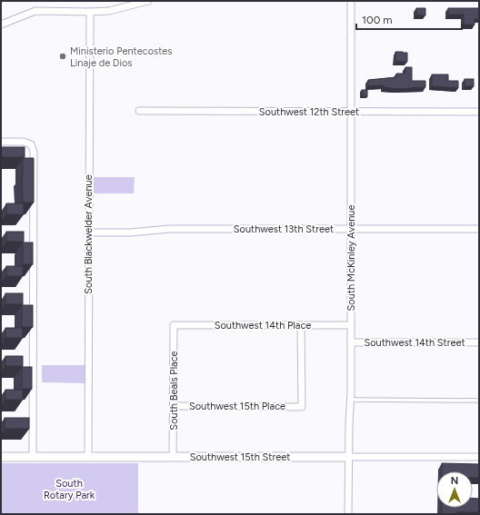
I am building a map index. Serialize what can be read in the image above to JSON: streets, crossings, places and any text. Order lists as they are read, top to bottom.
{
  "streets": {
    "street": [
      "Southwest 12th Street",
      "Southwest 13th Street",
      "South Blackwelder Avenue",
      "South McKinley Avenue",
      "Southwest 14th Place",
      "Southwest 14th Street",
      "South Beals Place",
      "Southwest 15th Place",
      "Southwest 15th Street"
    ]
  },
  "crossings": [
    ["Southwest 12th Street", "South McKinley Avenue"],
    ["Southwest 13th Street", "South Blackwelder Avenue"],
    ["Southwest 13th Street", "South McKinley Avenue"],
    ["South Blackwelder Avenue", "Southwest 15th Street"],
    ["South McKinley Avenue", "Southwest 14th Place"],
    ["South McKinley Avenue", "Southwest 14th Street"],
    ["South McKinley Avenue", "Southwest 15th Street"],
    ["Southwest 14th Place", "South Beals Place"],
    ["Southwest 14th Place", "Southwest 15th Place"],
    ["South Beals Place", "Southwest 15th Place"],
    ["South Beals Place", "Southwest 15th Street"]
  ],
  "parks": ["South Rotary Park"],
  "places": ["Ministerio Pentecostes Linaje de Dios"],
  "scale_bar": "100 m",
  "north": "top"
}
